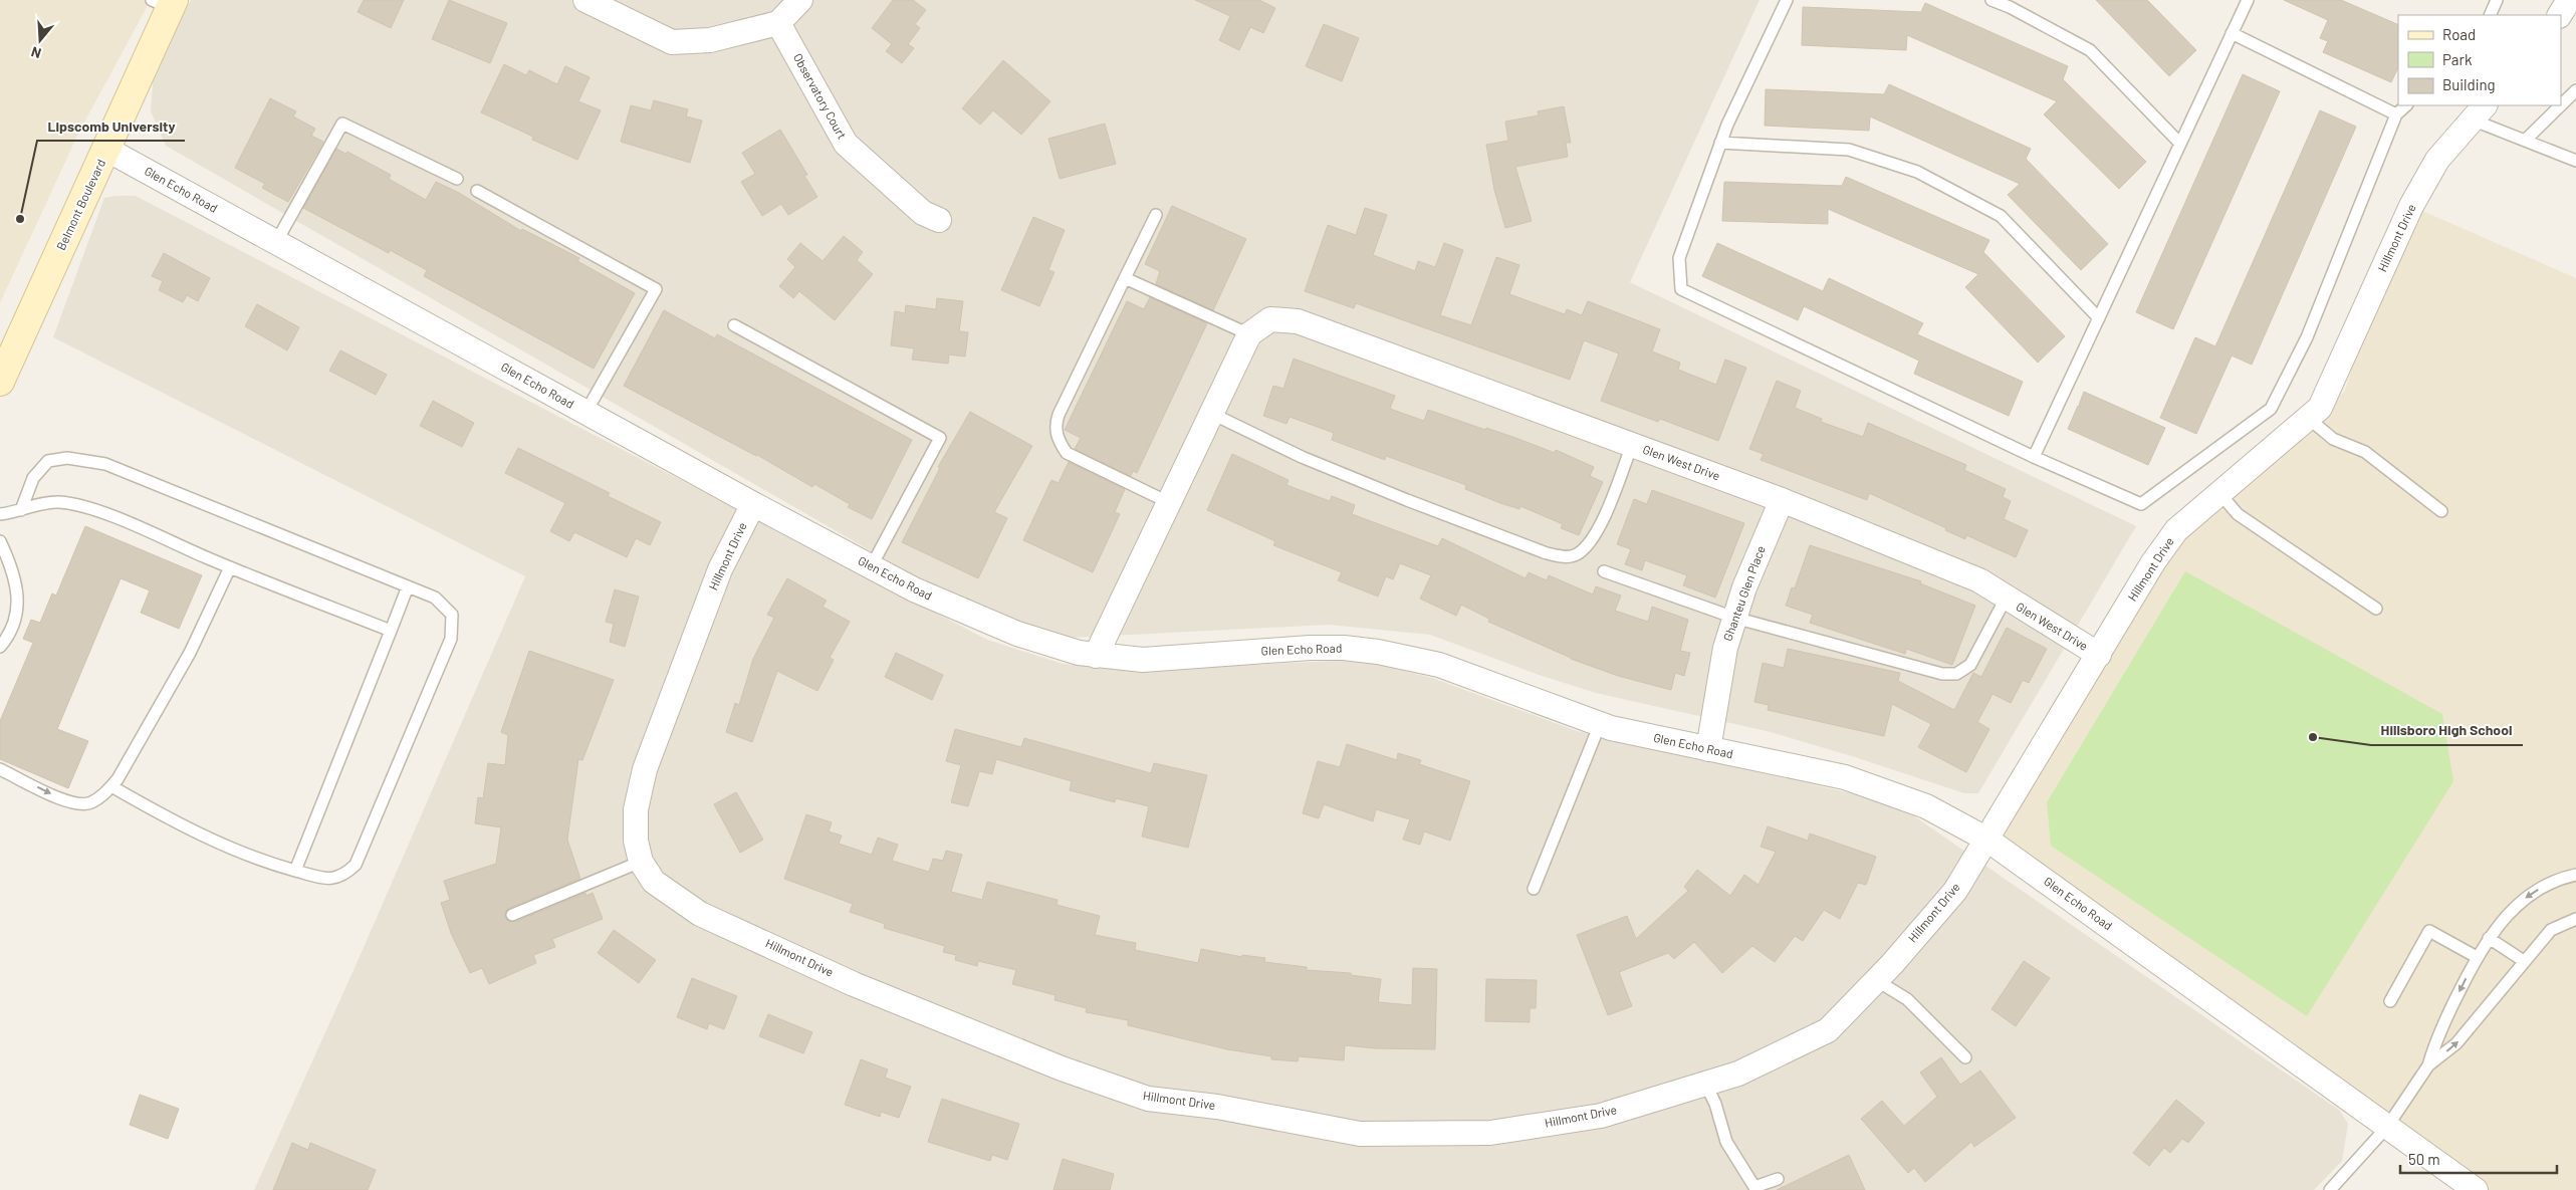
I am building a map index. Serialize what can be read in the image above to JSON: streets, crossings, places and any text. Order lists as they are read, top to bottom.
{
  "streets": {
    "street": [
      "Observatory Court",
      "Glen Echo Road",
      "Belmont Boulevard",
      "Hillmont Drive",
      "Glen West Drive",
      "Ghanteu Glen Place"
    ]
  },
  "crossings": [
    ["Glen Echo Road", "Belmont Boulevard"],
    ["Glen Echo Road", "Hillmont Drive"],
    ["Glen Echo Road", "Ghanteu Glen Place"],
    ["Hillmont Drive", "Glen West Drive"],
    ["Glen West Drive", "Ghanteu Glen Place"]
  ],
  "places": ["Lipscomb University", "Hillsboro High School"],
  "legend": ["Road", "Park", "Building"],
  "scale_bar": "50 m",
  "north": "bottom"
}
